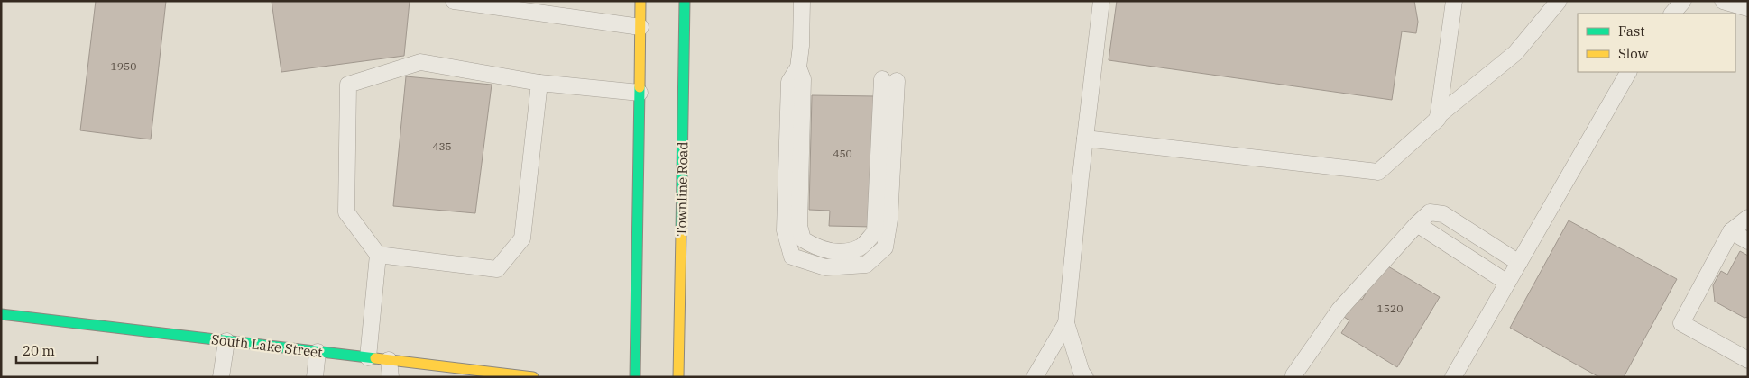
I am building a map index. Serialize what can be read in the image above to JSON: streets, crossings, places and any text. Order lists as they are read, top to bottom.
{
  "streets": {
    "main road": ["Townline Road", "South Lake Street"]
  },
  "house_numbers": [
    "1950",
    "435",
    "450",
    "1520"
  ],
  "legend": ["Fast", "Slow"],
  "scale_bar": "20 m"
}
